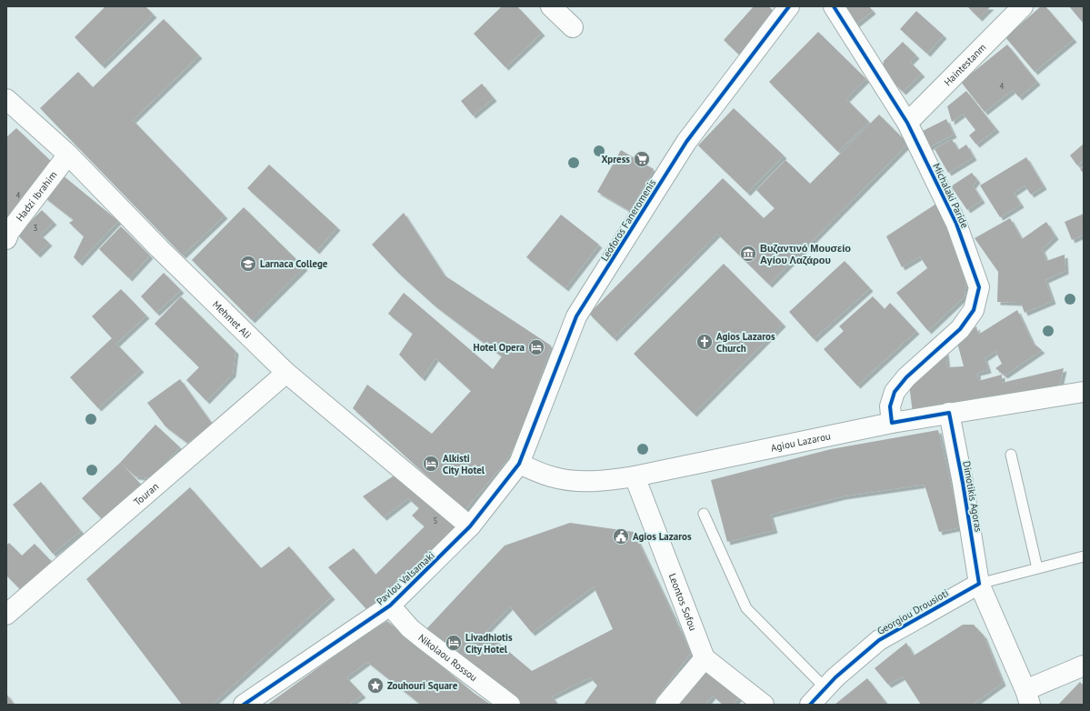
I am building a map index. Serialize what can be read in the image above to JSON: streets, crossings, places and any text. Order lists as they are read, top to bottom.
{
  "streets": {
    "street": [
      "Haintestanm",
      "Michalaki Paride",
      "Hadzi Ibrahim",
      "Leoforos Faneromenis",
      "Mehmet Ali",
      "Agiou Lazarou",
      "Touran",
      "Dimotikis Agoras",
      "Pavlou Valsamaki",
      "Leontos Sofou",
      "Georgiou Drousioti",
      "Nikolaou Rossou"
    ]
  },
  "crossings": [
    ["Haintestanm", "Michalaki Paride"],
    ["Michalaki Paride", "Agiou Lazarou"],
    ["Hadzi Ibrahim", "Mehmet Ali"],
    ["Leoforos Faneromenis", "Agiou Lazarou"],
    ["Leoforos Faneromenis", "Pavlou Valsamaki"],
    ["Mehmet Ali", "Touran"],
    ["Mehmet Ali", "Pavlou Valsamaki"],
    ["Agiou Lazarou", "Dimotikis Agoras"],
    ["Agiou Lazarou", "Pavlou Valsamaki"],
    ["Agiou Lazarou", "Leontos Sofou"],
    ["Dimotikis Agoras", "Georgiou Drousioti"],
    ["Pavlou Valsamaki", "Nikolaou Rossou"]
  ],
  "places": {
    "supermarket": ["Xpress"],
    "museum": ["Βυζαντινό Μουσείο Αγίου Λαζάρου"],
    "school or university": ["Larnaca College"],
    "church": ["Agios Lazaros Church"],
    "hotel": ["Hotel Opera", "Alkisti City Hotel", "Livadhiotis City Hotel"],
    "public building": ["Agios Lazaros"],
    "place": ["Zouhouri Square"]
  },
  "house_numbers": [
    "4",
    "4",
    "3",
    "5"
  ]
}
